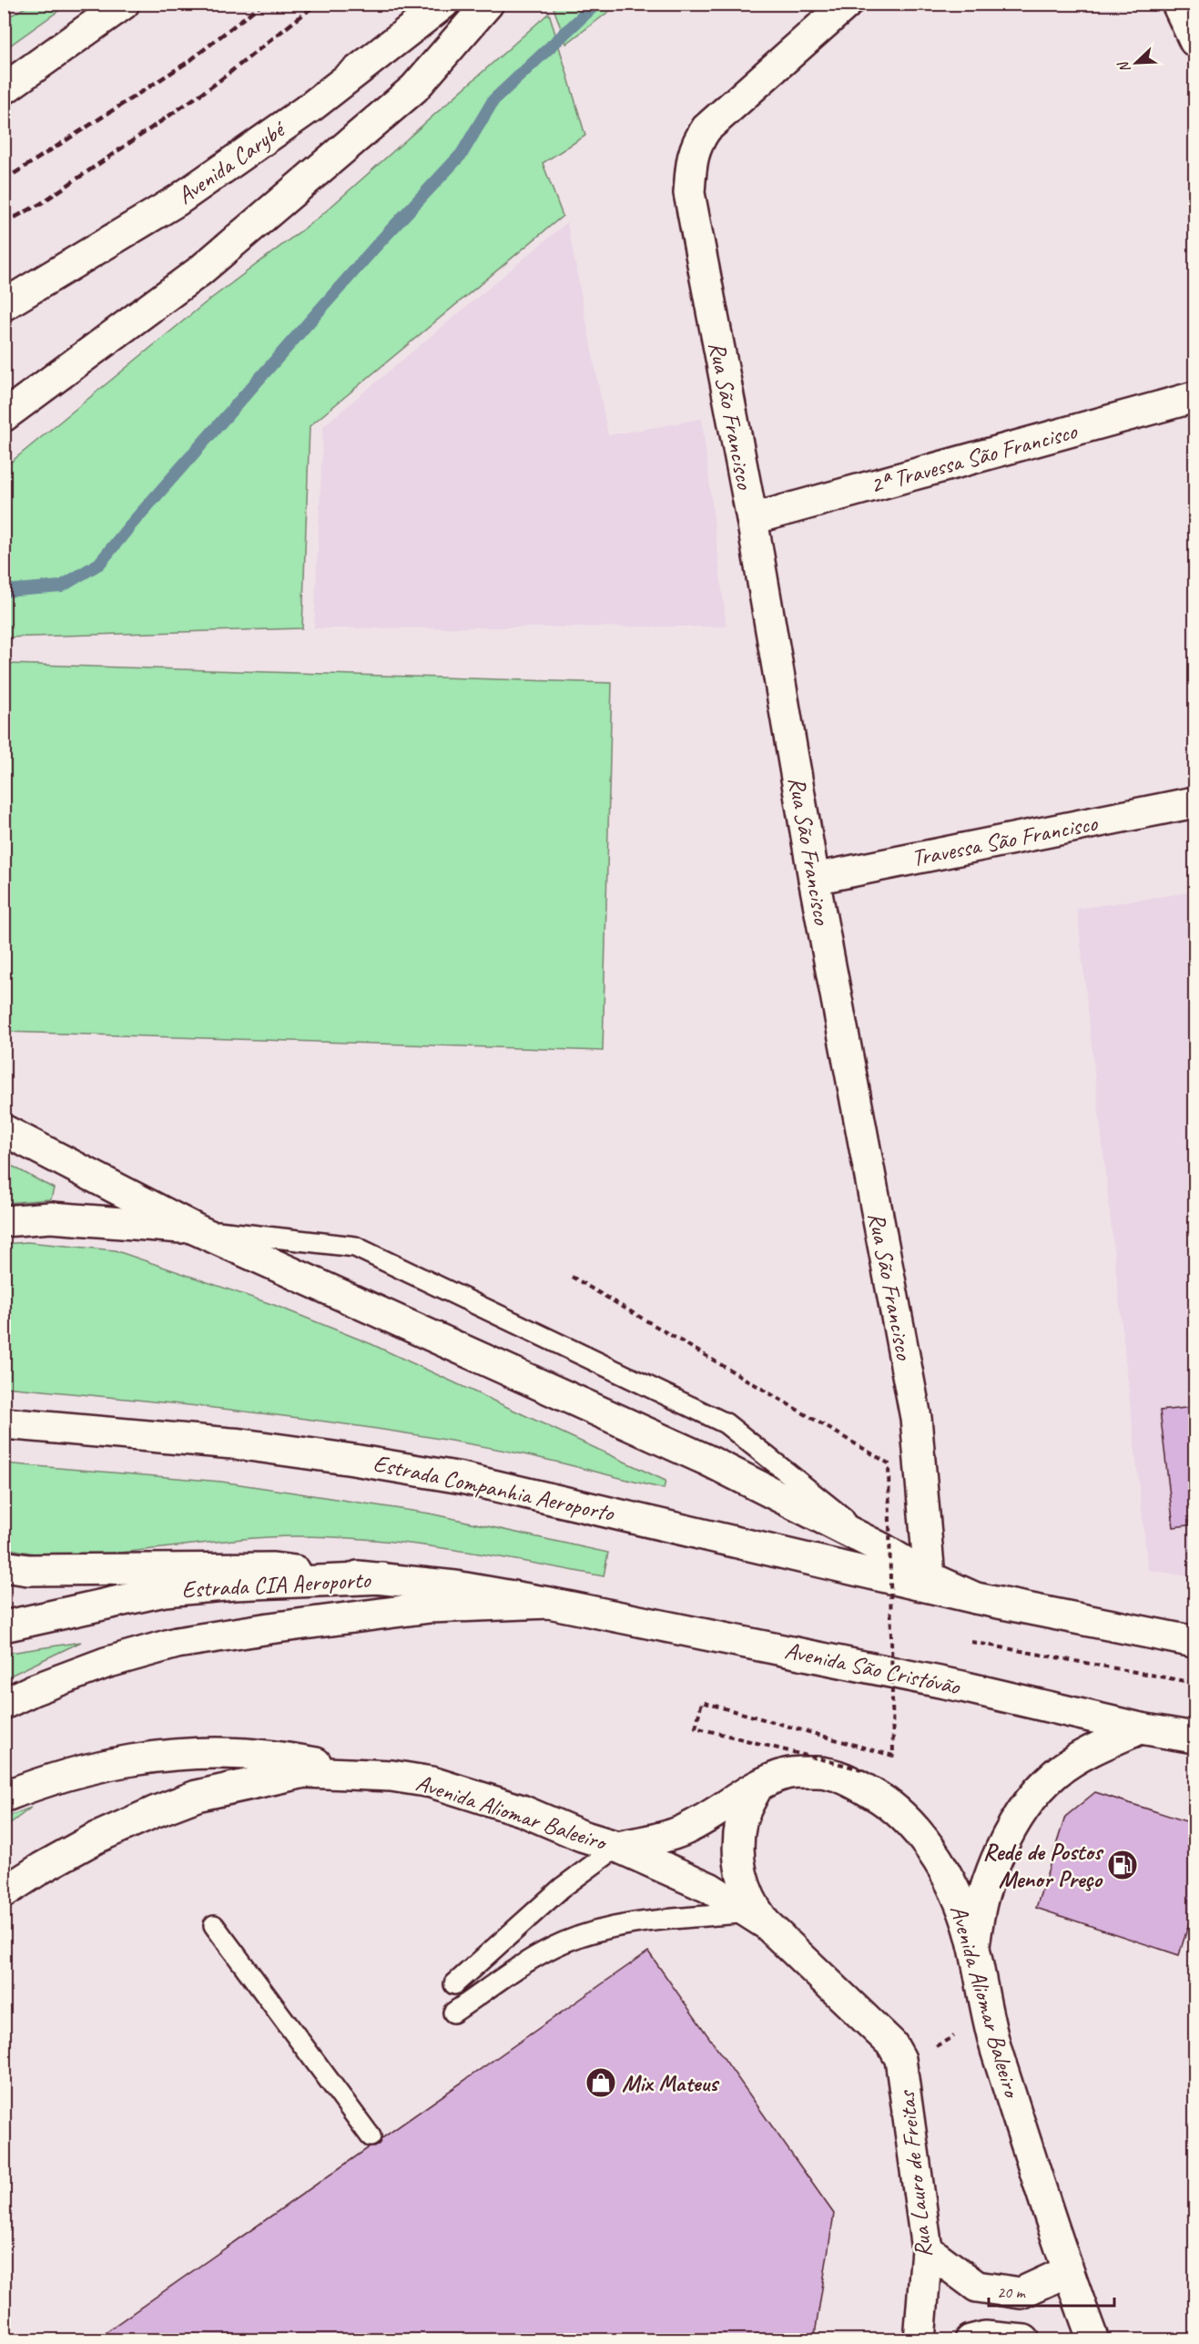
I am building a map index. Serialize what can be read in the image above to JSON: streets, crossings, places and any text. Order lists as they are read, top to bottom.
{
  "streets": {
    "main road": [
      "Avenida Carybé",
      "Rua São Francisco",
      "2ª Travessa São Francisco",
      "Travessa São Francisco",
      "Estrada Companhia Aeroporto",
      "Estrada CIA Aeroporto",
      "Avenida São Cristóvão",
      "Avenida Aliomar Baleeiro",
      "Rua Lauro de Freitas"
    ]
  },
  "crossings": [
    ["Rua São Francisco", "2ª Travessa São Francisco"],
    ["Rua São Francisco", "Travessa São Francisco"],
    ["Estrada CIA Aeroporto", "Avenida São Cristóvão"],
    ["Avenida Aliomar Baleeiro", "Rua Lauro de Freitas"]
  ],
  "places": {
    "fuel station": ["Rede de Postos Menor Preço"],
    "shop": ["Mix Mateus"]
  },
  "scale_bar": "20 m",
  "north": "bottom left"
}
